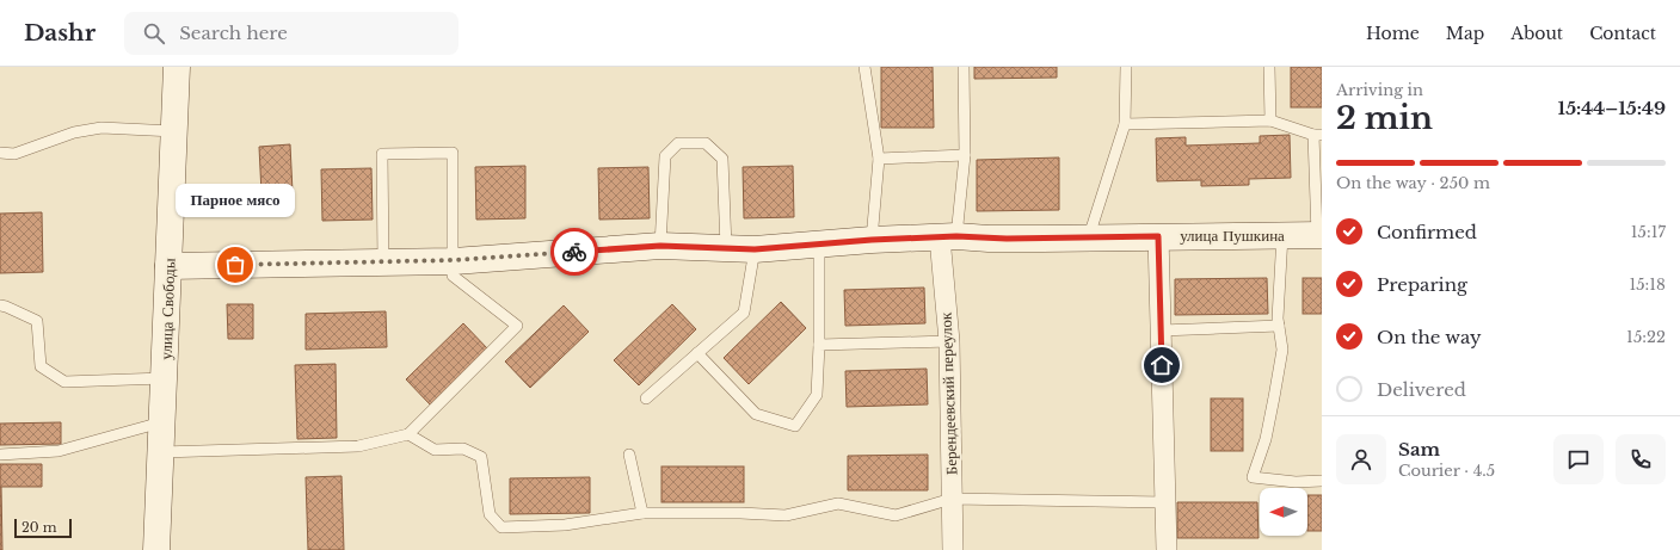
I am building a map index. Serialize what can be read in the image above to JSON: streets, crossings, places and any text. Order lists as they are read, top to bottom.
{
  "streets": {
    "street": ["улица Пушкина", "улица Свободы", "Берендеевский переулок"]
  },
  "crossings": [
    ["улица Пушкина", "улица Свободы"],
    ["улица Пушкина", "Берендеевский переулок"]
  ],
  "places": ["Парное мясо"],
  "scale_bar": "20 m",
  "north": "left",
  "page": {
    "header": "Dashr",
    "search": "Search here",
    "nav": [
      "Home",
      "Map",
      "About",
      "Contact"
    ],
    "heading": ["2 min", "Arriving in", "15:44–15:49"],
    "panel": ["Sam", "Courier · 4.5"],
    "bar": "On the way · 250 m",
    "bubble": "Парное мясо",
    "list": [
      ["Confirmed", "15:17"],
      ["Preparing", "15:18"],
      ["On the way", "15:22"],
      "Delivered"
    ],
    "scale": "20 m"
  }
}
